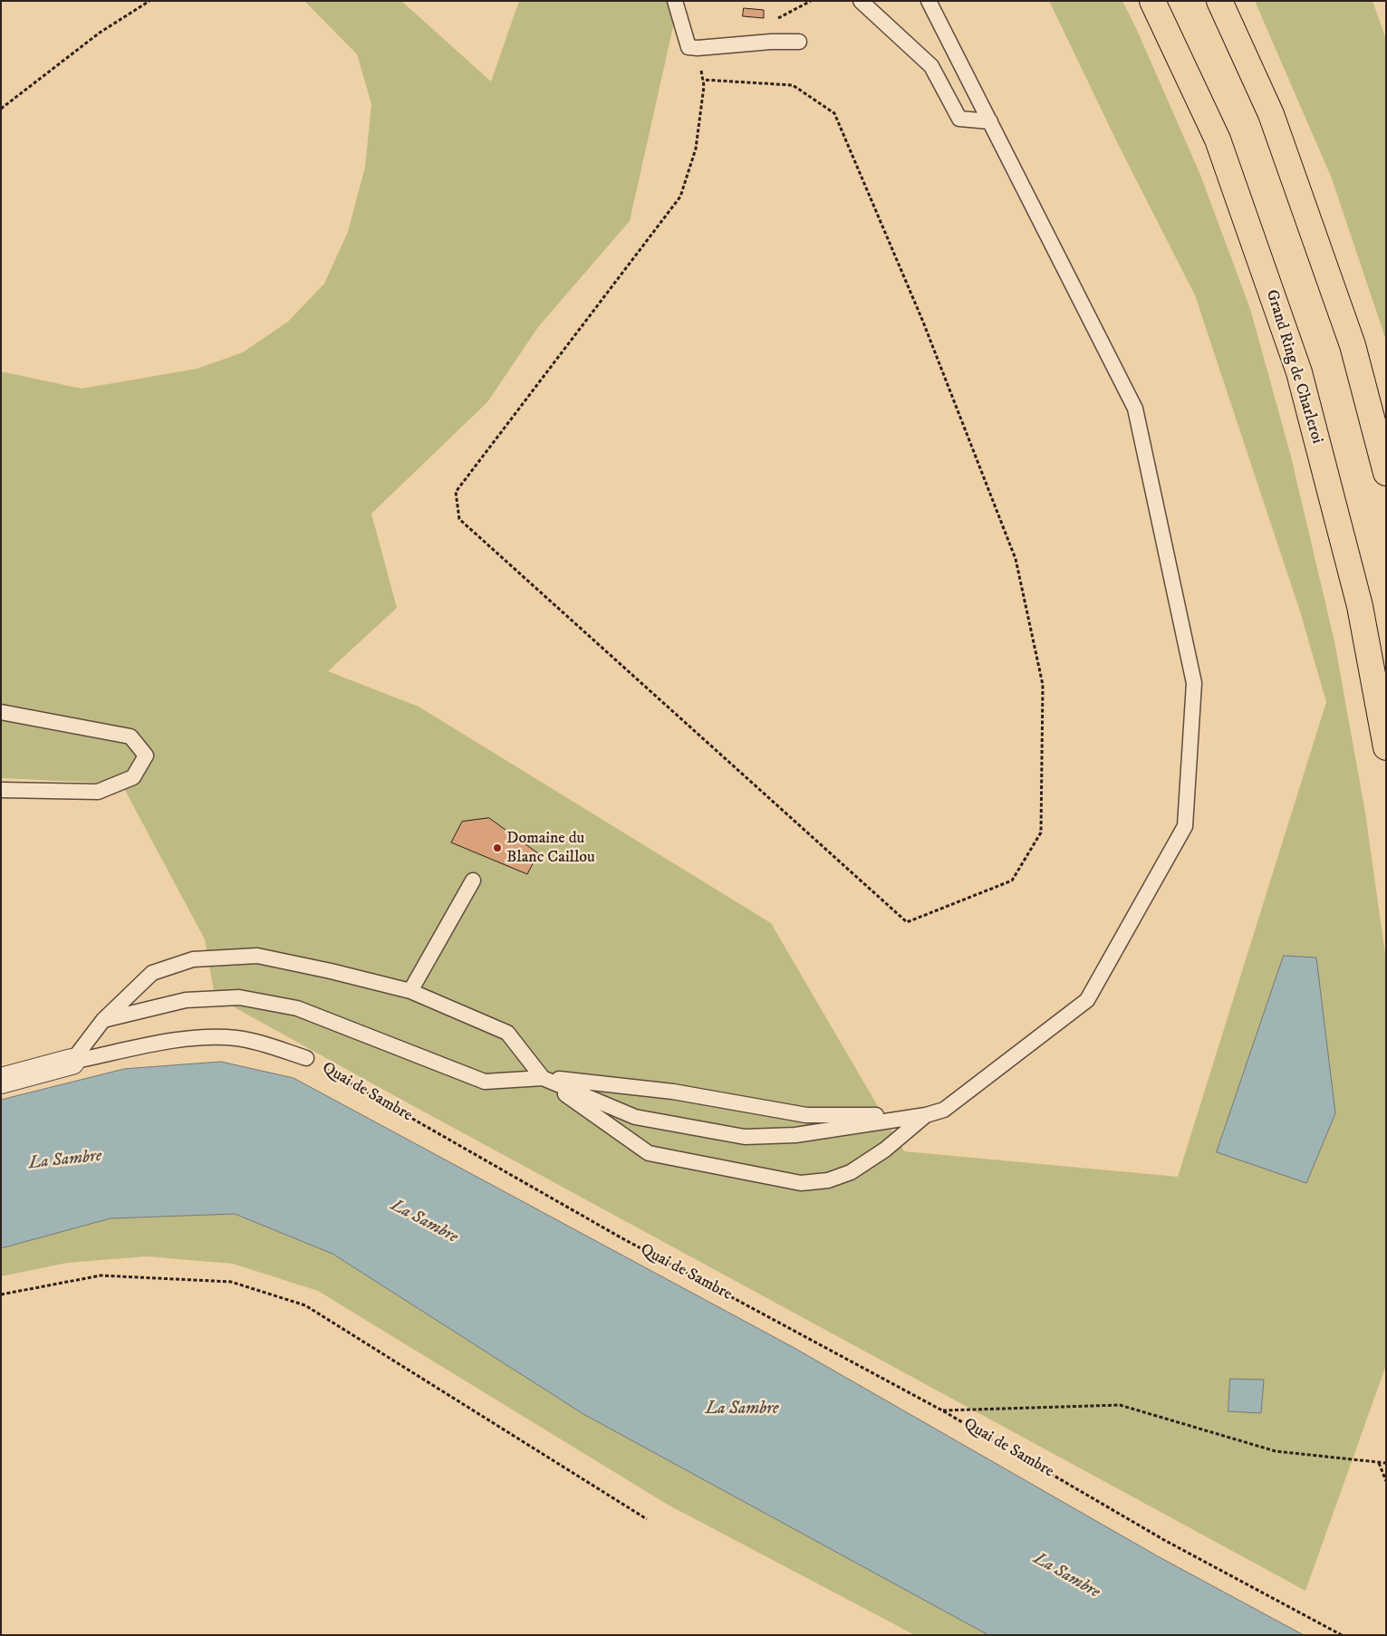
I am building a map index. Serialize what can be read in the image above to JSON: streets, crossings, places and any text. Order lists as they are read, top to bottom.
{
  "streets": {
    "highway": ["Grand Ring de Charleroi"],
    "street": ["Quai de Sambre"]
  },
  "water": ["La Sambre"],
  "places": ["Domaine du Blanc Caillou"]
}
